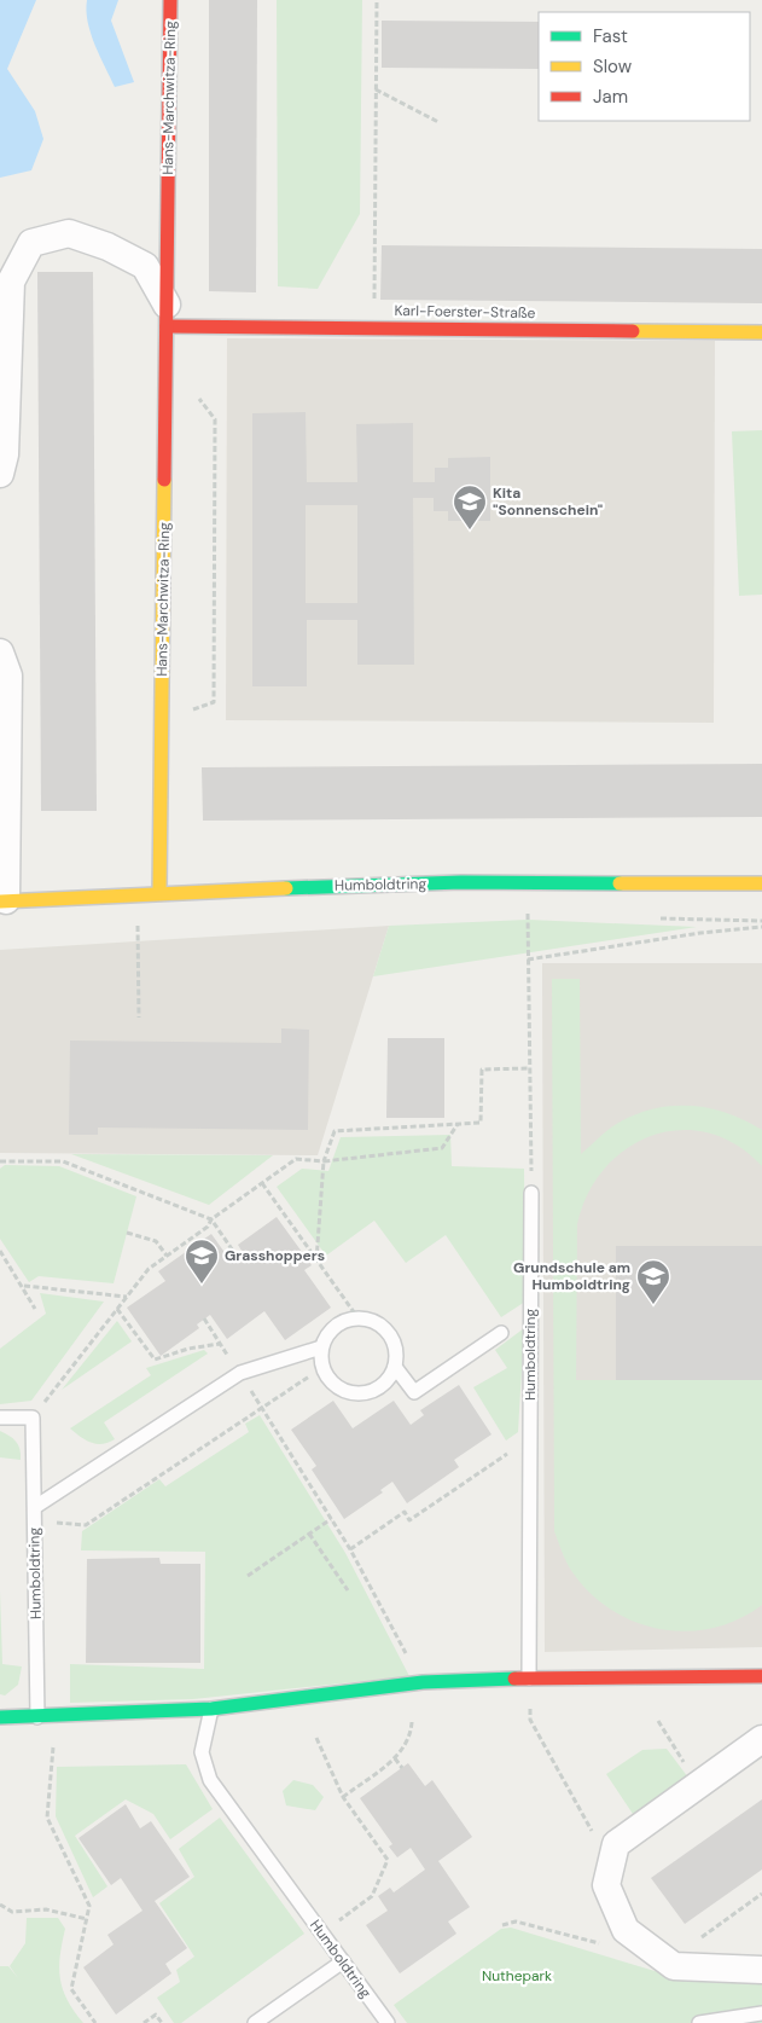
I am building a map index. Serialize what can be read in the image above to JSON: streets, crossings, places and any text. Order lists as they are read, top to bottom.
{
  "streets": {
    "street": ["Hans-Marchwitza-Ring", "Karl-Foerster-Straße", "Humboldtring"]
  },
  "crossings": [
    ["Hans-Marchwitza-Ring", "Karl-Foerster-Straße"],
    ["Hans-Marchwitza-Ring", "Humboldtring"]
  ],
  "parks": ["Nuthepark"],
  "places": {
    "school or university": ["Kita \"Sonnenschein\"", "Grasshoppers", "Grundschule am Humboldtring"]
  },
  "legend": ["Fast", "Slow", "Jam"]
}
